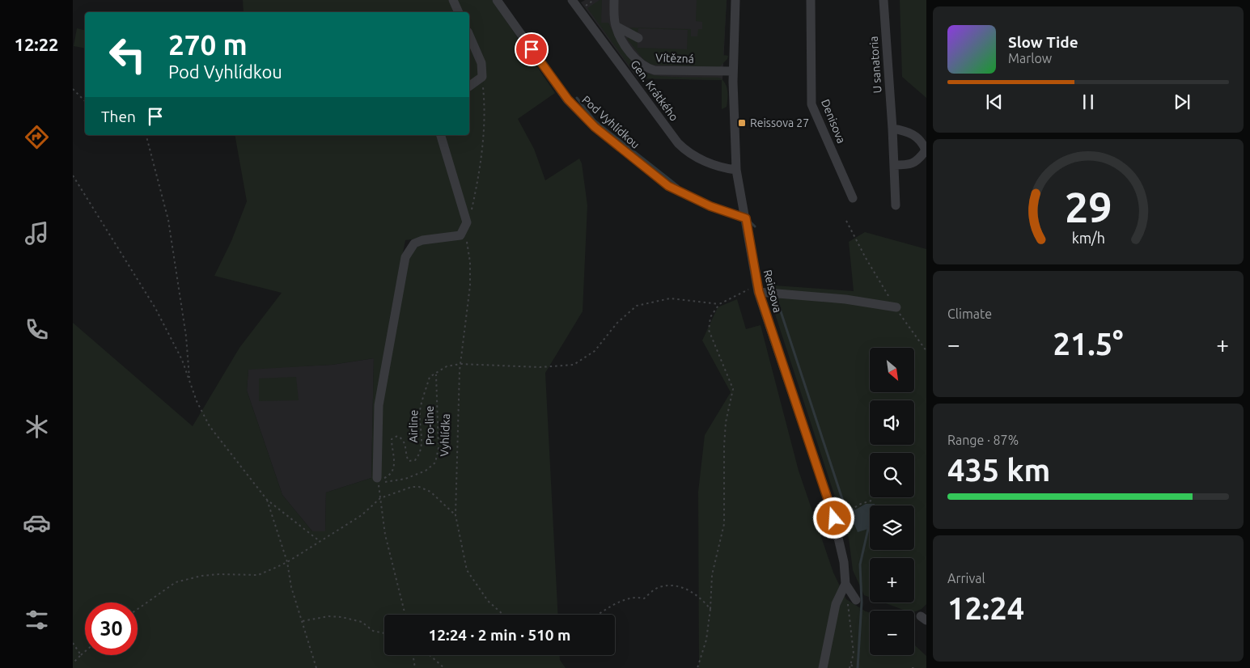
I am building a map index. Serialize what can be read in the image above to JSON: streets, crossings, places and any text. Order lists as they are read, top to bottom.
{
  "streets": {
    "street": [
      "Vítězná",
      "U sanatoria",
      "Gen. Krátkého",
      "Denisova",
      "Pod Vyhlídkou",
      "Reissova"
    ],
    "path": ["Pro-line", "Airline", "Vyhlídka"]
  },
  "crossings": [
    ["Vítězná", "Reissova"],
    ["Gen. Krátkého", "Reissova"],
    ["Pod Vyhlídkou", "Reissova"],
    ["Pro-line", "Airline"]
  ],
  "places": {
    "transit": ["Reissova 27"]
  },
  "north": "bottom right",
  "page": {
    "tabs": "12:22",
    "turn": ["270 m", "Pod Vyhlídkou"],
    "song": ["Slow Tide", "Marlow"],
    "then": "Then",
    "tile": [
      "Climate",
      ["Range · 87%", "435 km"],
      ["Arrival", "12:24"]
    ],
    "heat": ["−", "21.5°", "+"],
    "map_buttons": ["+", "−"],
    "limit": "30",
    "trip": "12:24 · 2 min · 510 m",
    "gauge": ["29", "km/h"]
  }
}
